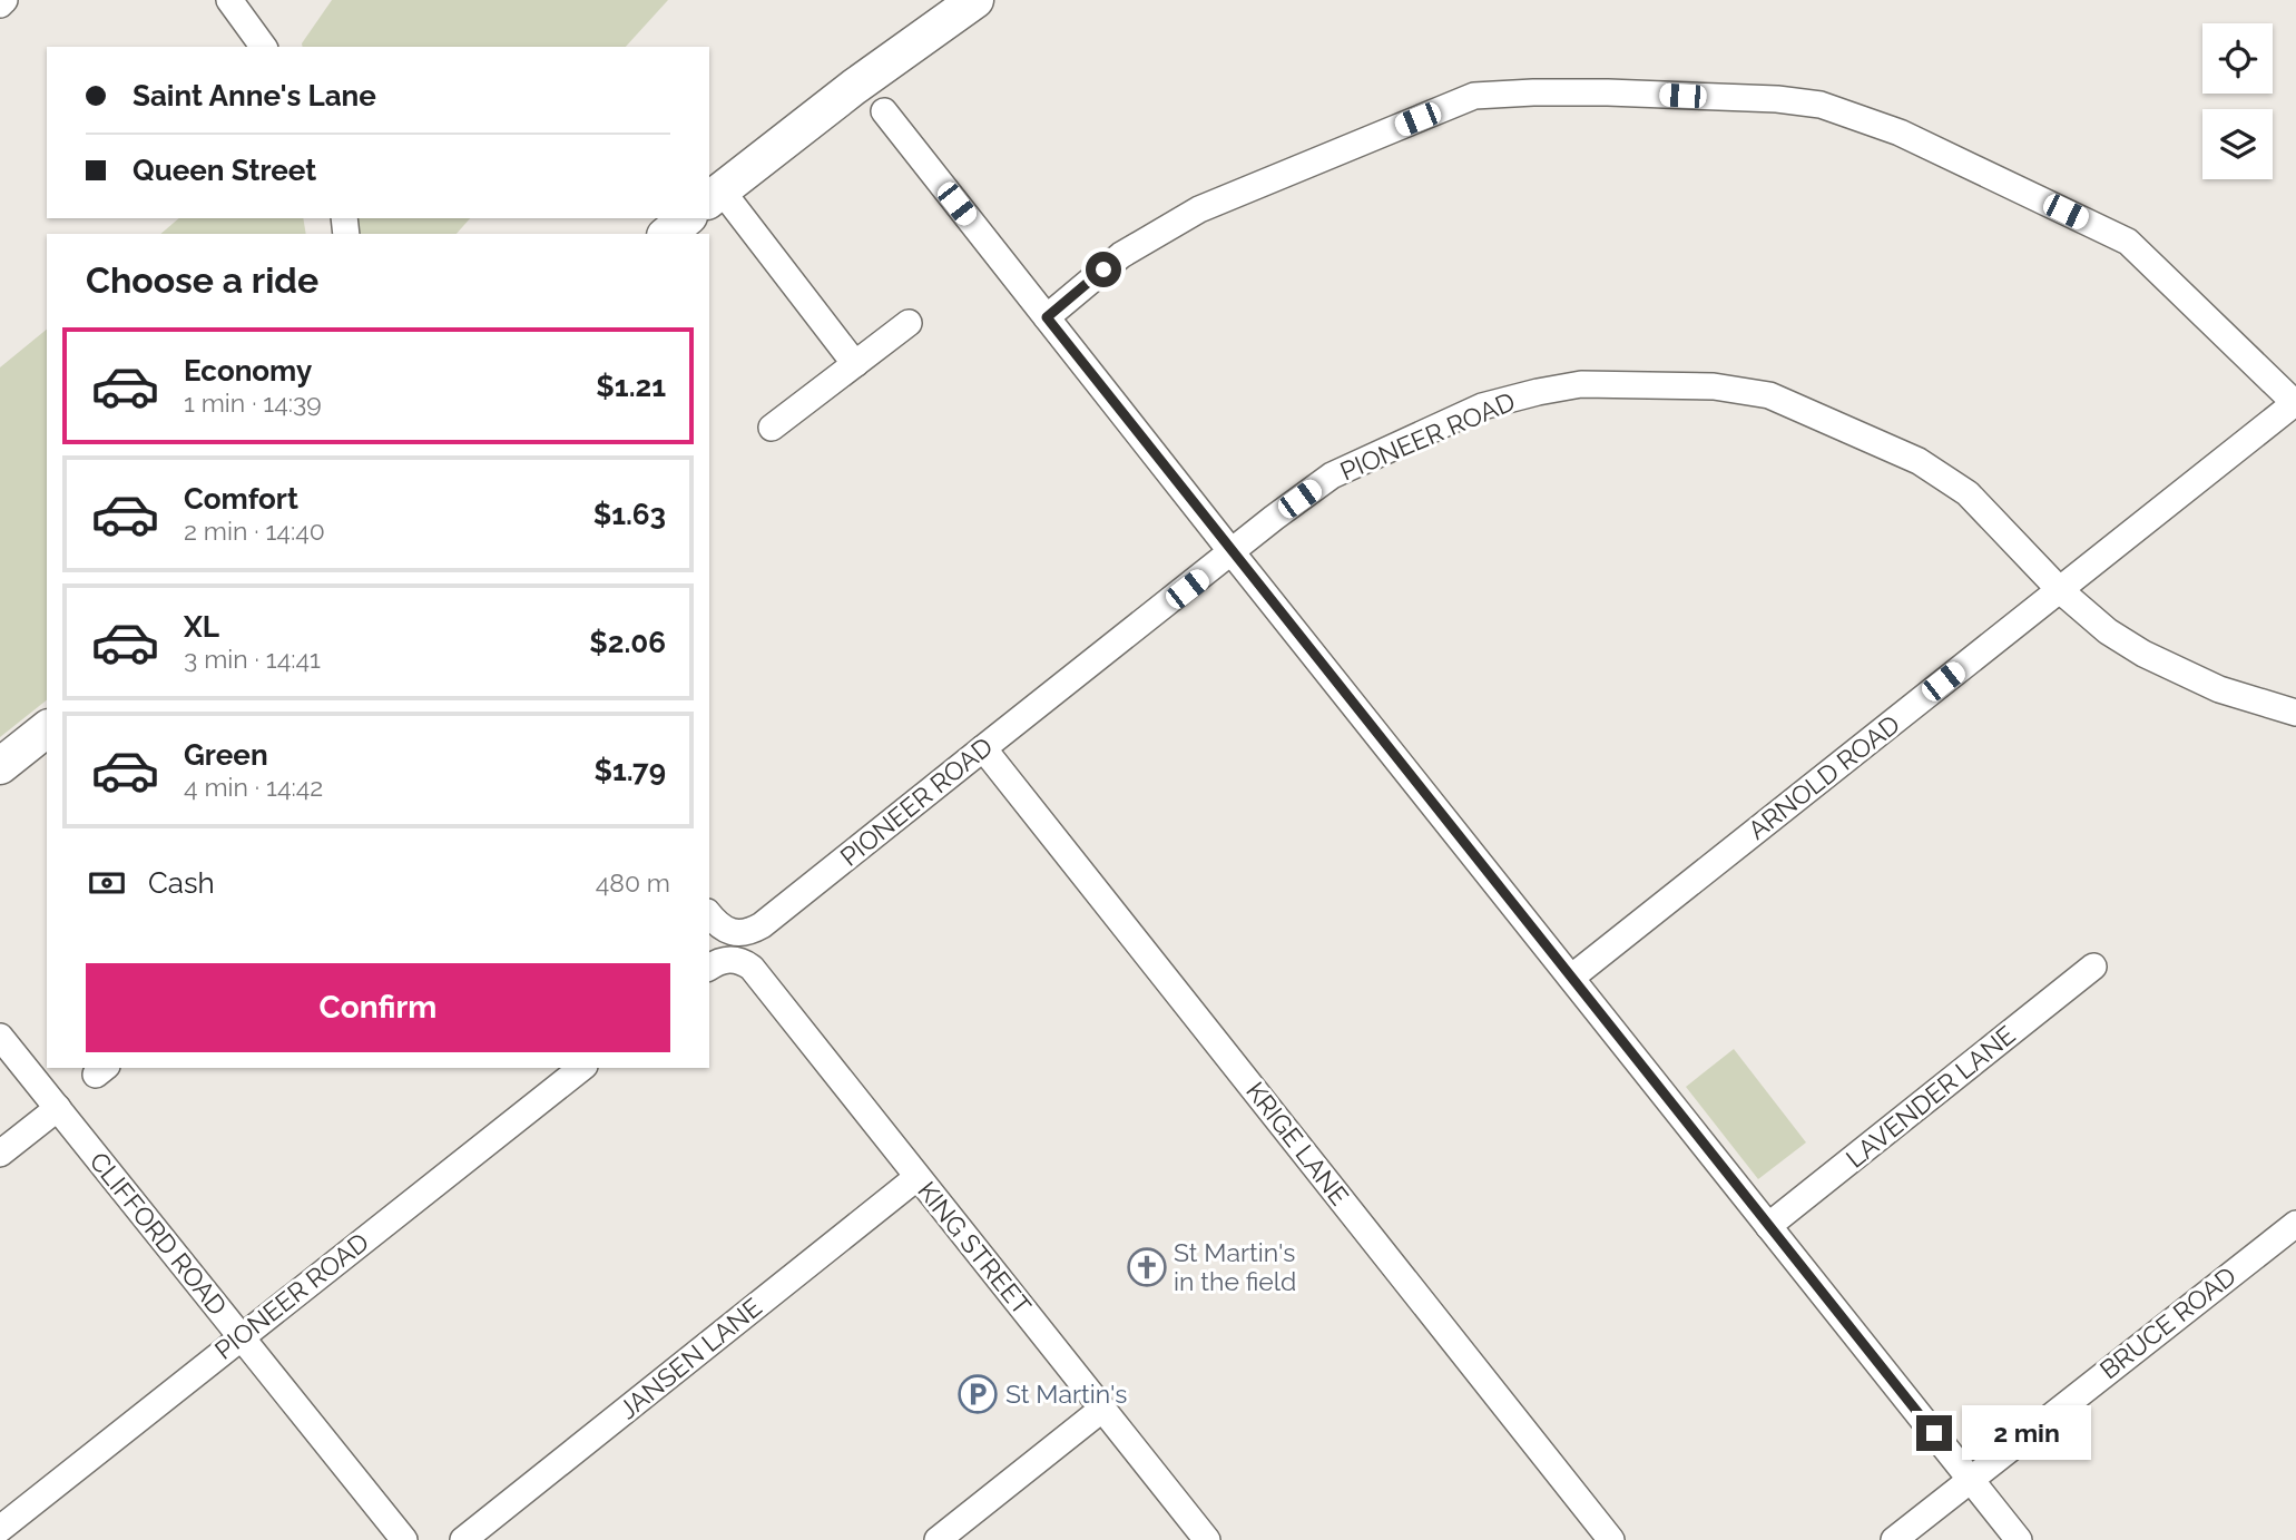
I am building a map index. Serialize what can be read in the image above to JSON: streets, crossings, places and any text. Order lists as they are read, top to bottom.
{
  "streets": {
    "street": [
      "PIONEER ROAD",
      "ARNOLD ROAD",
      "LAVENDER LANE",
      "KRIGE LANE",
      "CLIFFORD ROAD",
      "KING STREET",
      "BRUCE ROAD",
      "JANSEN LANE"
    ]
  },
  "crossings": [
    ["PIONEER ROAD", "ARNOLD ROAD"],
    ["PIONEER ROAD", "KRIGE LANE"],
    ["PIONEER ROAD", "CLIFFORD ROAD"],
    ["KING STREET", "JANSEN LANE"]
  ],
  "places": {
    "church": ["St Martin's in the field"],
    "parking": ["St Martin's"]
  },
  "page": {
    "banner": ["Saint Anne's Lane", "Queen Street"],
    "heading": "Choose a ride",
    "list": [
      {
        "name": "Economy",
        "note": "1 min · 14:39",
        "value": "$1.21"
      },
      {
        "name": "Comfort",
        "note": "2 min · 14:40",
        "value": "$1.63"
      },
      {
        "name": "XL",
        "note": "3 min · 14:41",
        "value": "$2.06"
      },
      {
        "name": "Green",
        "note": "4 min · 14:42",
        "value": "$1.79"
      }
    ],
    "pay": ["Cash", "480 m"],
    "buttons": "Confirm",
    "bubble": "2 min"
  }
}
